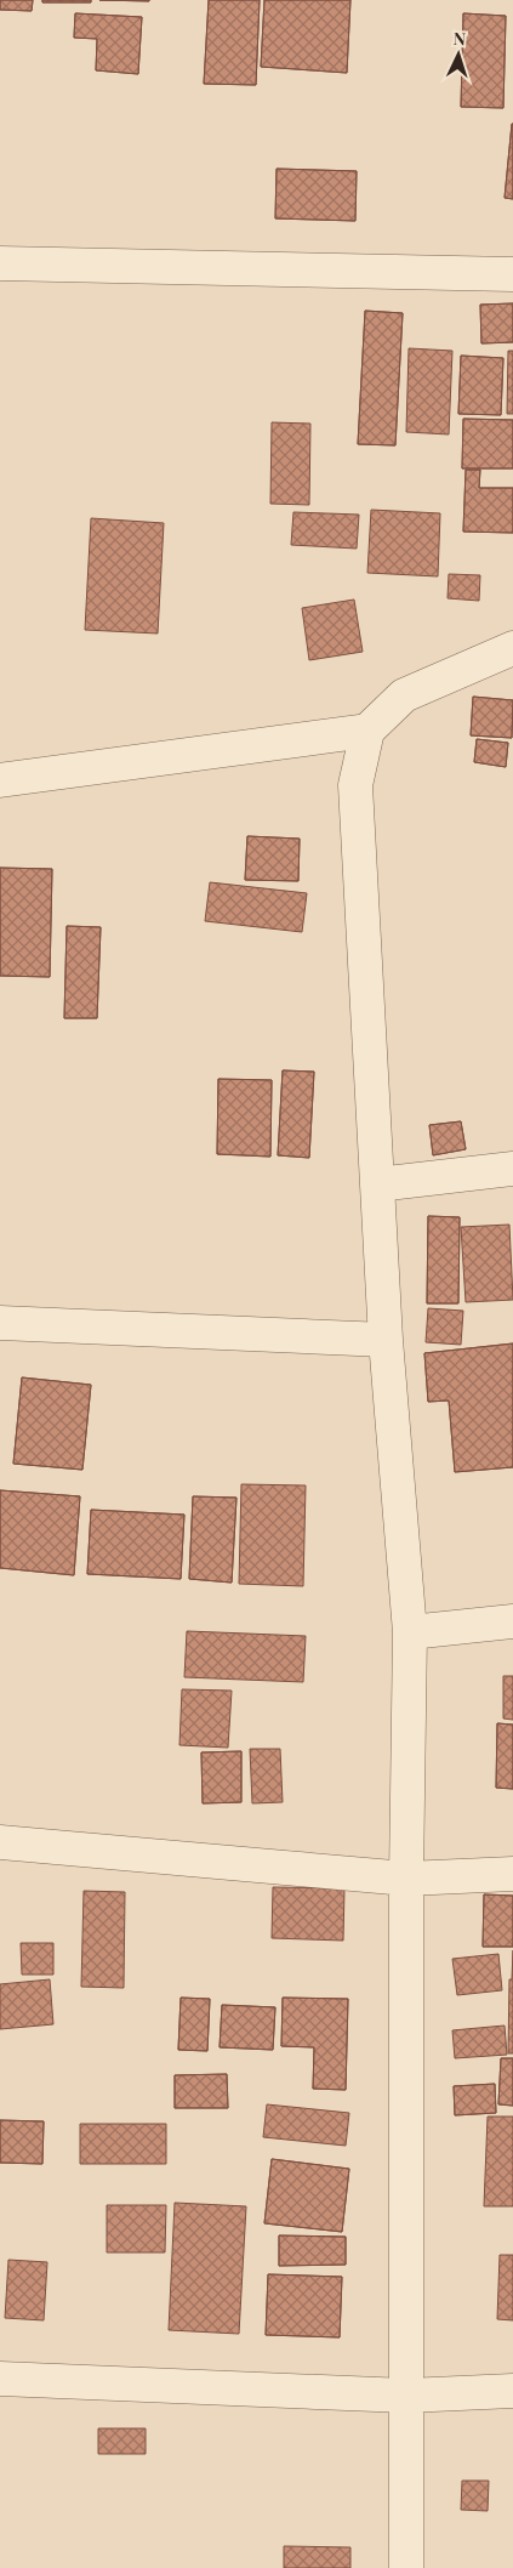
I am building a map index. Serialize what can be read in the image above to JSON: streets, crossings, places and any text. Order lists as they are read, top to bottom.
{
  "north": "top"
}
